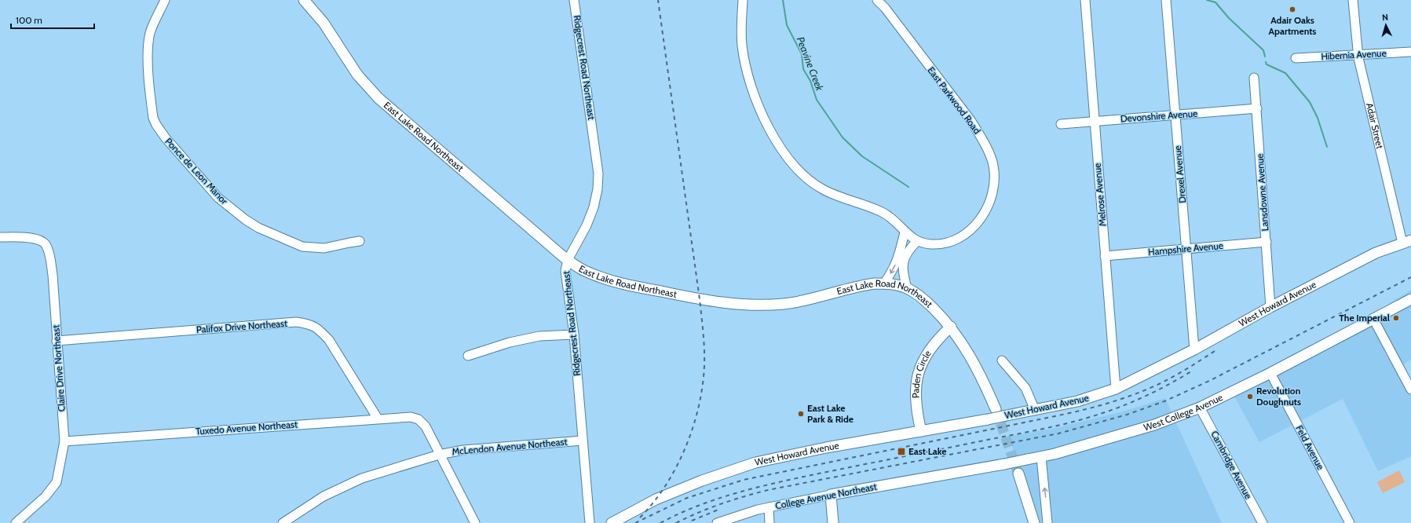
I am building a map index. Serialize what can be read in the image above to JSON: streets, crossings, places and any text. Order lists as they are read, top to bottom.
{
  "streets": {
    "main road": [
      "East Lake Road Northeast",
      "West Howard Avenue",
      "Paden Circle",
      "West College Avenue",
      "College Avenue Northeast"
    ],
    "street": [
      "Hibernia Avenue",
      "Ridgecrest Road Northeast",
      "East Parkwood Road",
      "Devonshire Avenue",
      "Adair Street",
      "Ponce de Leon Manor",
      "Drexel Avenue",
      "Lansdowne Avenue",
      "Melrose Avenue",
      "Hampshire Avenue",
      "Palifox Drive Northeast",
      "Claire Drive Northeast",
      "Tuxedo Avenue Northeast",
      "McLendon Avenue Northeast",
      "Feld Avenue",
      "Cambridge Avenue"
    ]
  },
  "crossings": [
    ["Hibernia Avenue", "Adair Street"],
    ["Ridgecrest Road Northeast", "East Lake Road Northeast"],
    ["Ridgecrest Road Northeast", "McLendon Avenue Northeast"],
    ["Devonshire Avenue", "Drexel Avenue"],
    ["Devonshire Avenue", "Lansdowne Avenue"],
    ["Devonshire Avenue", "Melrose Avenue"],
    ["Adair Street", "West Howard Avenue"],
    ["East Lake Road Northeast", "Paden Circle"],
    ["Drexel Avenue", "Hampshire Avenue"],
    ["Drexel Avenue", "West Howard Avenue"],
    ["Lansdowne Avenue", "Hampshire Avenue"],
    ["Lansdowne Avenue", "West Howard Avenue"],
    ["Melrose Avenue", "Hampshire Avenue"],
    ["Melrose Avenue", "West Howard Avenue"],
    ["West Howard Avenue", "Paden Circle"],
    ["Palifox Drive Northeast", "Claire Drive Northeast"],
    ["Palifox Drive Northeast", "Tuxedo Avenue Northeast"],
    ["Claire Drive Northeast", "Tuxedo Avenue Northeast"],
    ["West College Avenue", "Feld Avenue"],
    ["West College Avenue", "Cambridge Avenue"],
    ["West College Avenue", "College Avenue Northeast"],
    ["Tuxedo Avenue Northeast", "McLendon Avenue Northeast"]
  ],
  "water": ["Peavine Creek"],
  "places": {
    "other": [
      "Adair Oaks Apartments",
      "The Imperial",
      "Revolution Doughnuts",
      "East Lake Park & Ride"
    ],
    "transit": ["East Lake"]
  },
  "scale_bar": "100 m",
  "north": "top"
}
